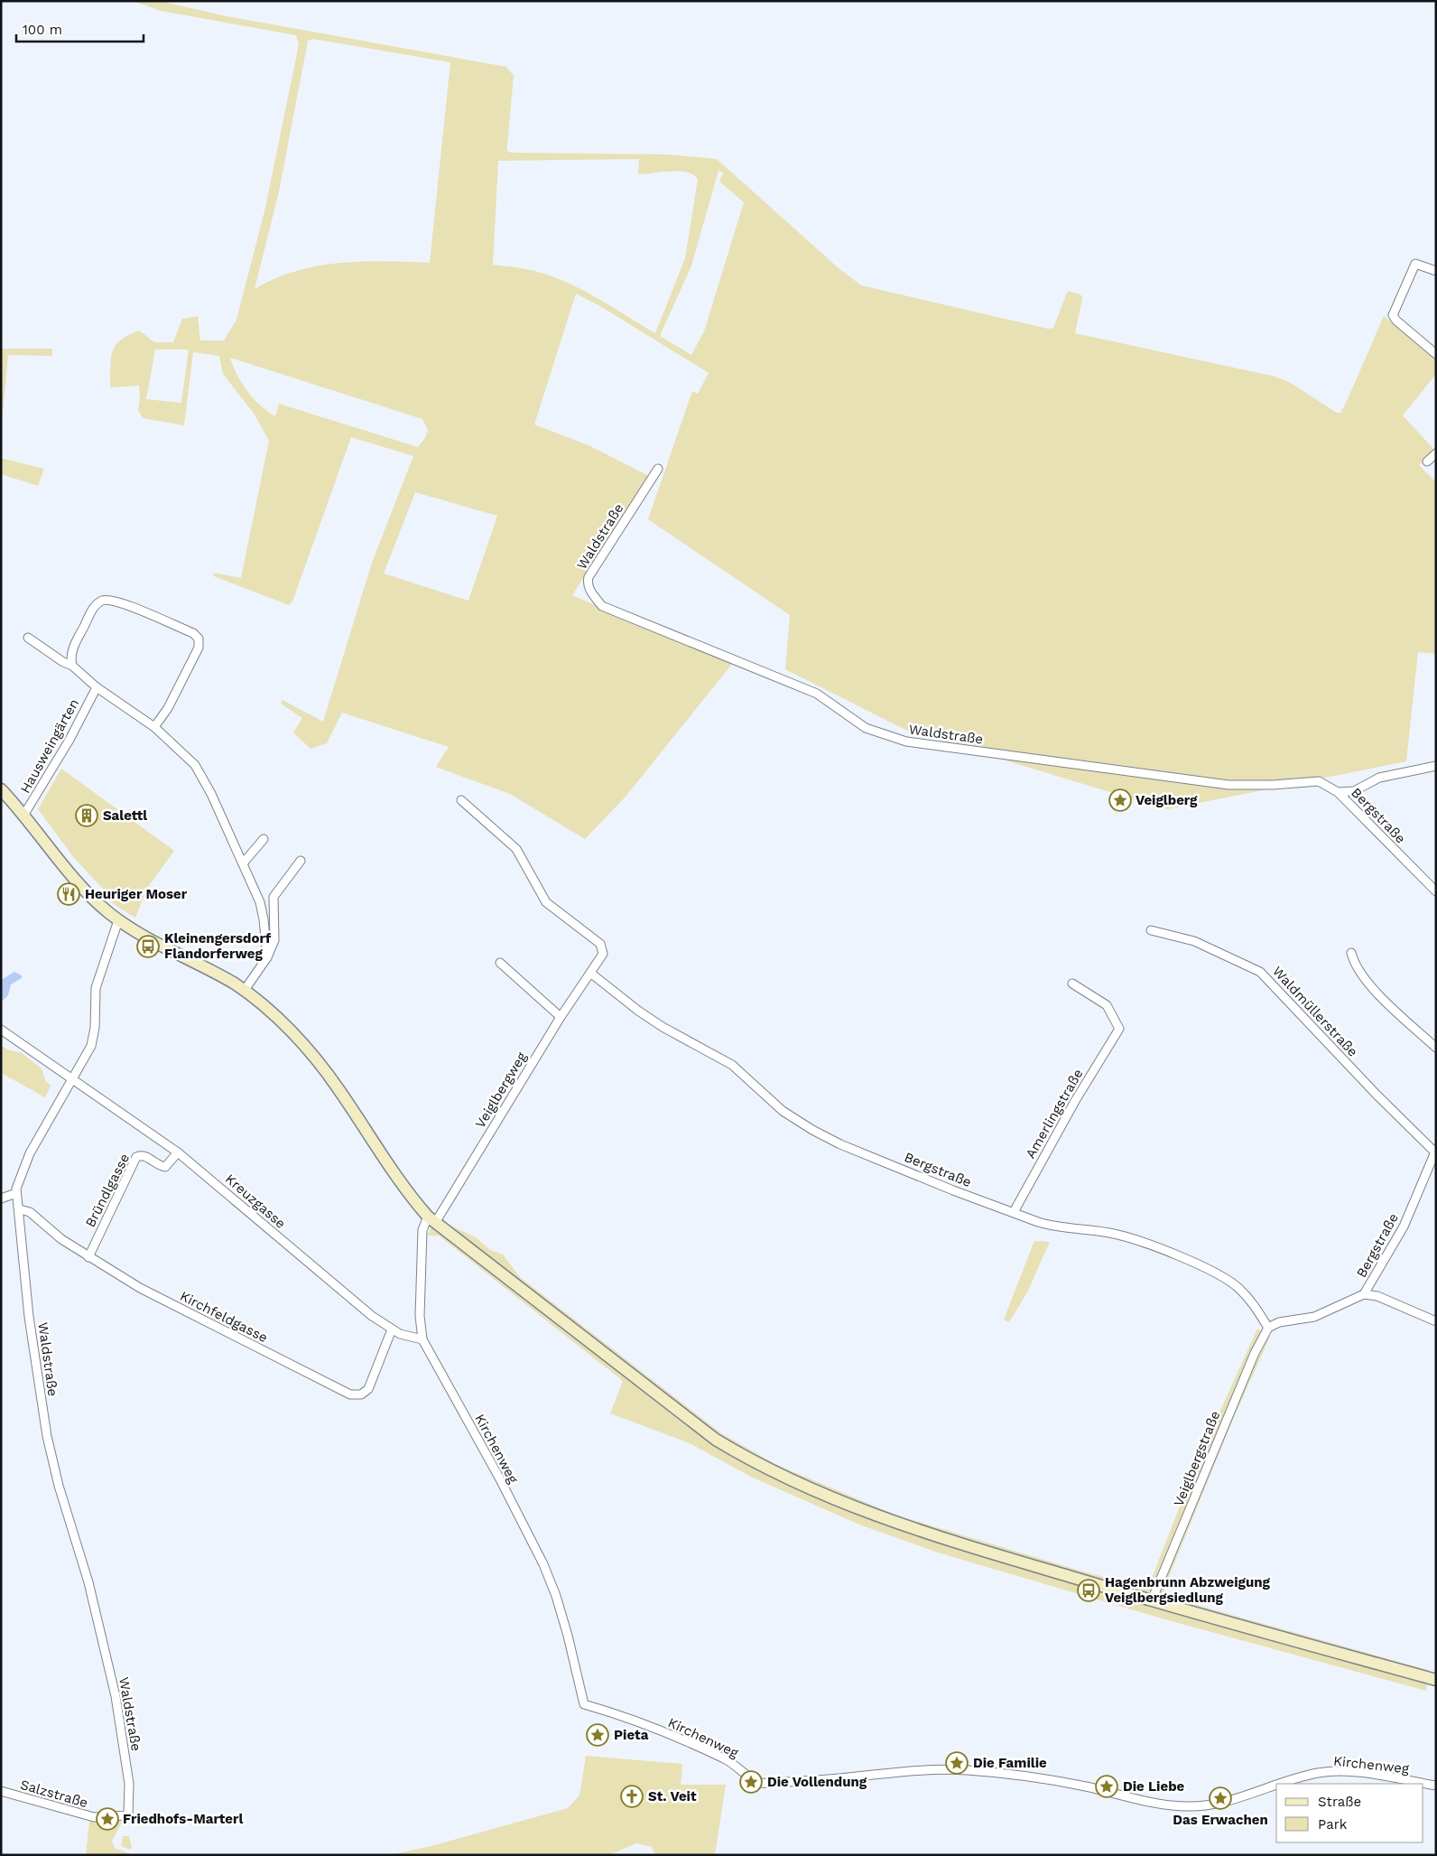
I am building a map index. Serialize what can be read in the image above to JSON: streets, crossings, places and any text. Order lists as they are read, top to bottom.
{
  "streets": {
    "street": [
      "Waldstraße",
      "Hausweingärten",
      "Bergstraße",
      "Waldmüllerstraße",
      "Veiglbergweg",
      "Amerlingstraße",
      "Bründlgasse",
      "Kreuzgasse",
      "Kirchfeldgasse",
      "Kirchenweg",
      "Veiglbergstraße",
      "Salzstraße"
    ]
  },
  "crossings": [
    ["Waldstraße", "Bergstraße"],
    ["Waldstraße", "Kreuzgasse"],
    ["Waldstraße", "Kirchfeldgasse"],
    ["Waldstraße", "Salzstraße"],
    ["Bergstraße", "Waldmüllerstraße"],
    ["Bergstraße", "Veiglbergweg"],
    ["Bergstraße", "Amerlingstraße"],
    ["Bergstraße", "Veiglbergstraße"],
    ["Veiglbergweg", "Kirchenweg"],
    ["Bründlgasse", "Kreuzgasse"],
    ["Bründlgasse", "Kirchfeldgasse"],
    ["Kreuzgasse", "Kirchfeldgasse"],
    ["Kreuzgasse", "Kirchenweg"]
  ],
  "places": {
    "place": [
      "Veiglberg",
      "Pieta",
      "Die Familie",
      "Die Vollendung",
      "Die Liebe",
      "Das Erwachen",
      "Friedhofs-Marterl"
    ],
    "building": ["Salettl"],
    "restaurant": ["Heuriger Moser"],
    "bus stop": ["Kleinengersdorf Flandorferweg", "Hagenbrunn Abzweigung Veiglbergsiedlung"],
    "church": ["St. Veit"]
  },
  "legend": ["Straße", "Park"],
  "scale_bar": "100 m"
}
